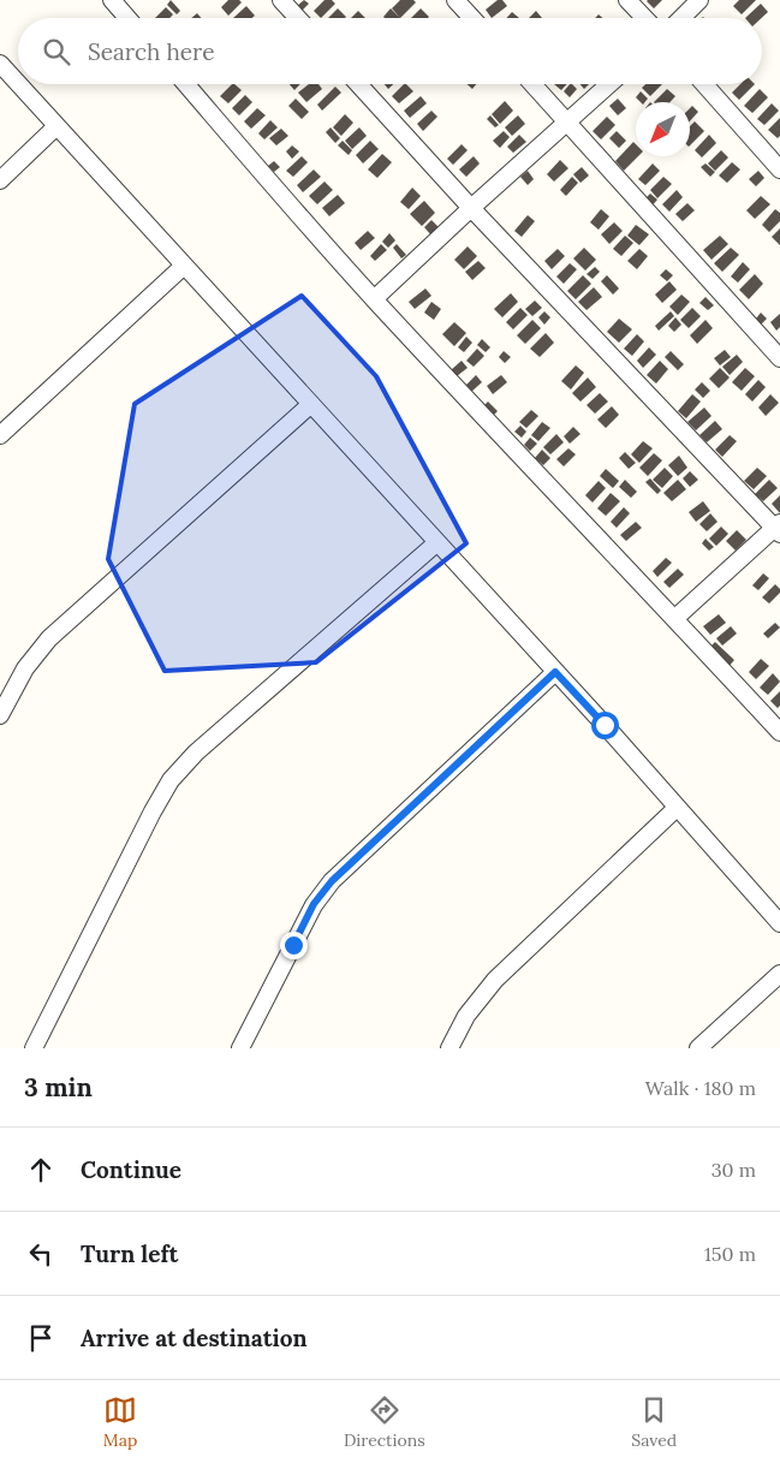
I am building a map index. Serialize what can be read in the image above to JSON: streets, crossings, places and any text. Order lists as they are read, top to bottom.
{
  "north": "bottom left",
  "page": {
    "search": "Search here",
    "heading": ["3 min", "Walk · 180 m"],
    "list": [
      ["Continue", "30 m"],
      ["Turn left", "150 m"],
      "Arrive at destination"
    ],
    "nav": ["Map", "Directions", "Saved"]
  }
}
